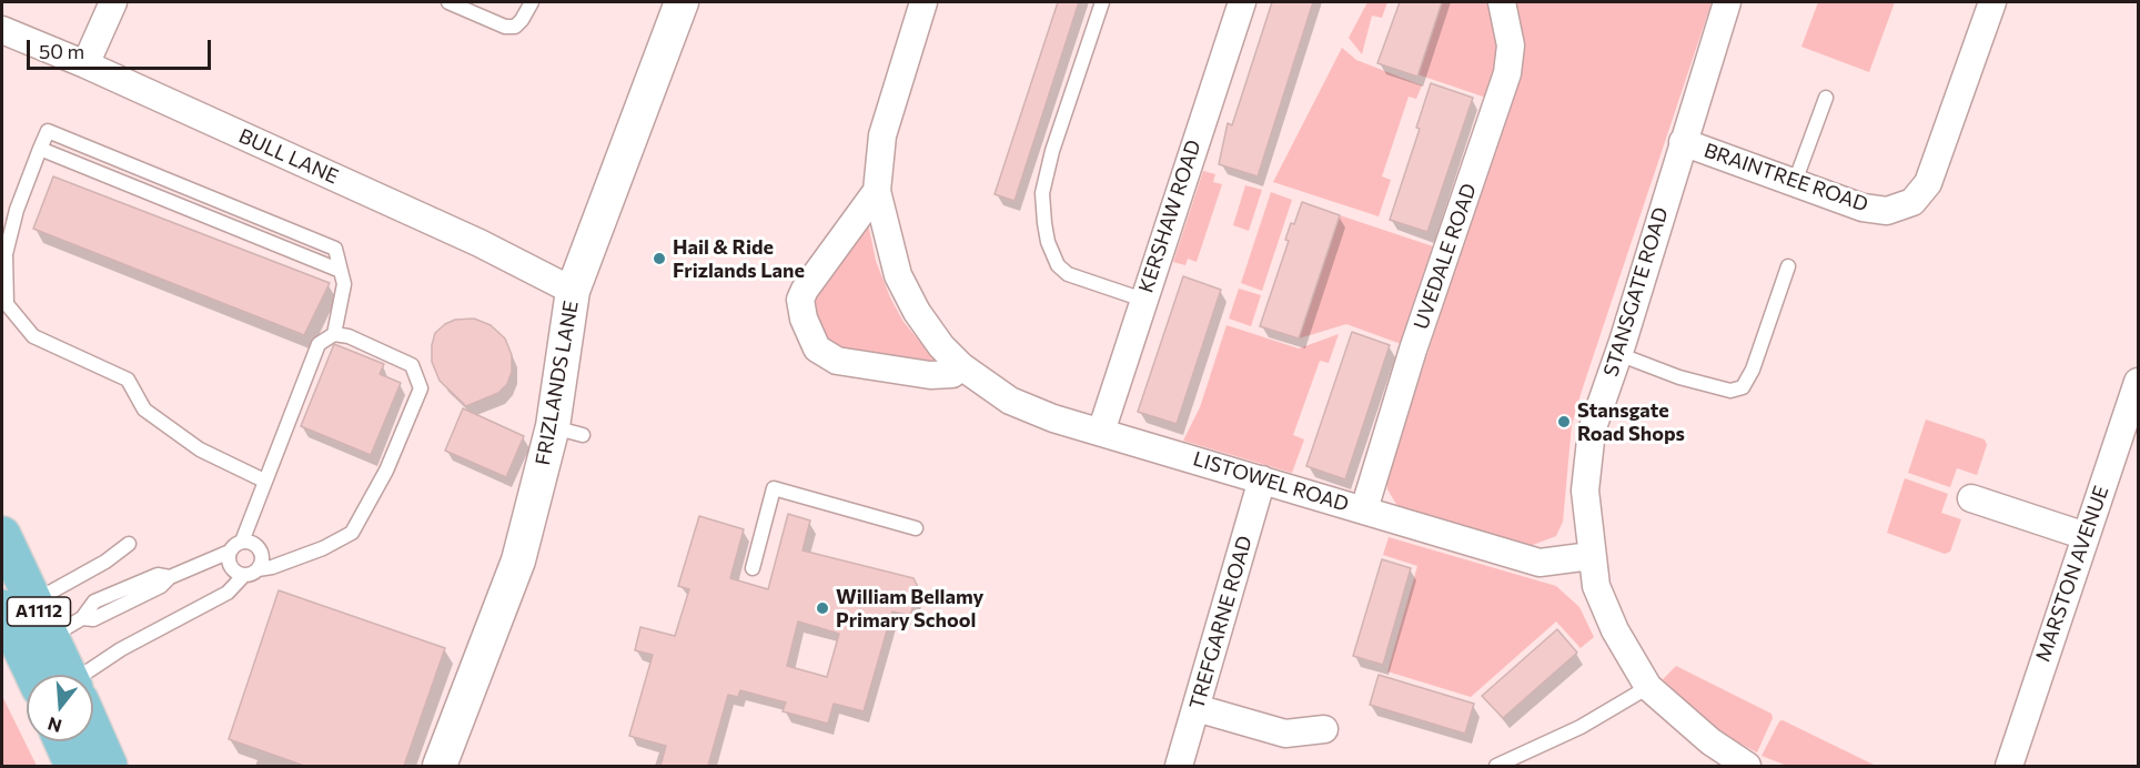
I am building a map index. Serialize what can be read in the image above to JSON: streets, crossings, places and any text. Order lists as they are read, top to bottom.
{
  "streets": {
    "main road": ["A1112"],
    "street": [
      "BULL LANE",
      "BRAINTREE ROAD",
      "KERSHAW ROAD",
      "UVEDALE ROAD",
      "STANSGATE ROAD",
      "FRIZLANDS LANE",
      "LISTOWEL ROAD",
      "MARSTON AVENUE",
      "TREFGARNE ROAD"
    ]
  },
  "crossings": [
    ["BULL LANE", "FRIZLANDS LANE"],
    ["BRAINTREE ROAD", "STANSGATE ROAD"],
    ["KERSHAW ROAD", "LISTOWEL ROAD"],
    ["UVEDALE ROAD", "LISTOWEL ROAD"],
    ["STANSGATE ROAD", "LISTOWEL ROAD"],
    ["LISTOWEL ROAD", "TREFGARNE ROAD"]
  ],
  "places": ["Hail & Ride Frizlands Lane", "Stansgate Road Shops", "William Bellamy Primary School"],
  "scale_bar": "50 m",
  "north": "bottom"
}
